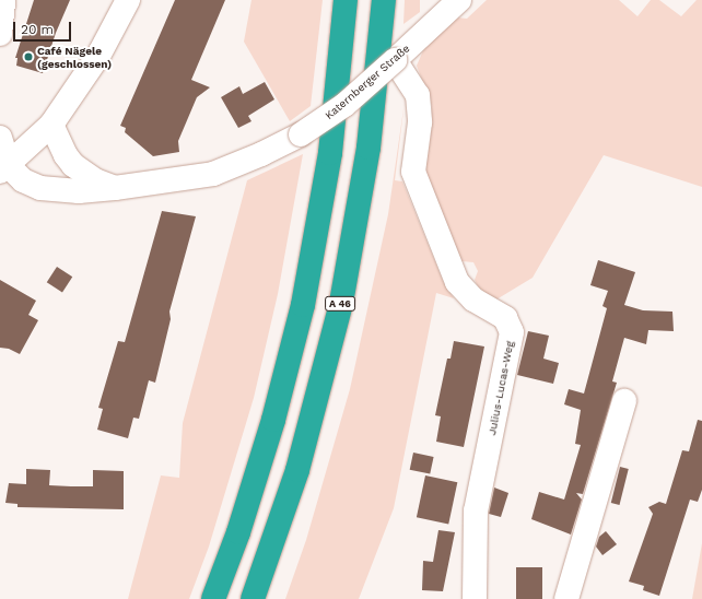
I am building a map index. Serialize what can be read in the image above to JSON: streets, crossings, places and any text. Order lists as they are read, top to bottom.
{
  "streets": {
    "highway": ["A 46"],
    "street": ["Katernberger Straße", "Julius-Lucas-Weg"]
  },
  "crossings": [
    ["Katernberger Straße", "Julius-Lucas-Weg"]
  ],
  "places": ["Café Nägele (geschlossen)"],
  "scale_bar": "20 m"
}
